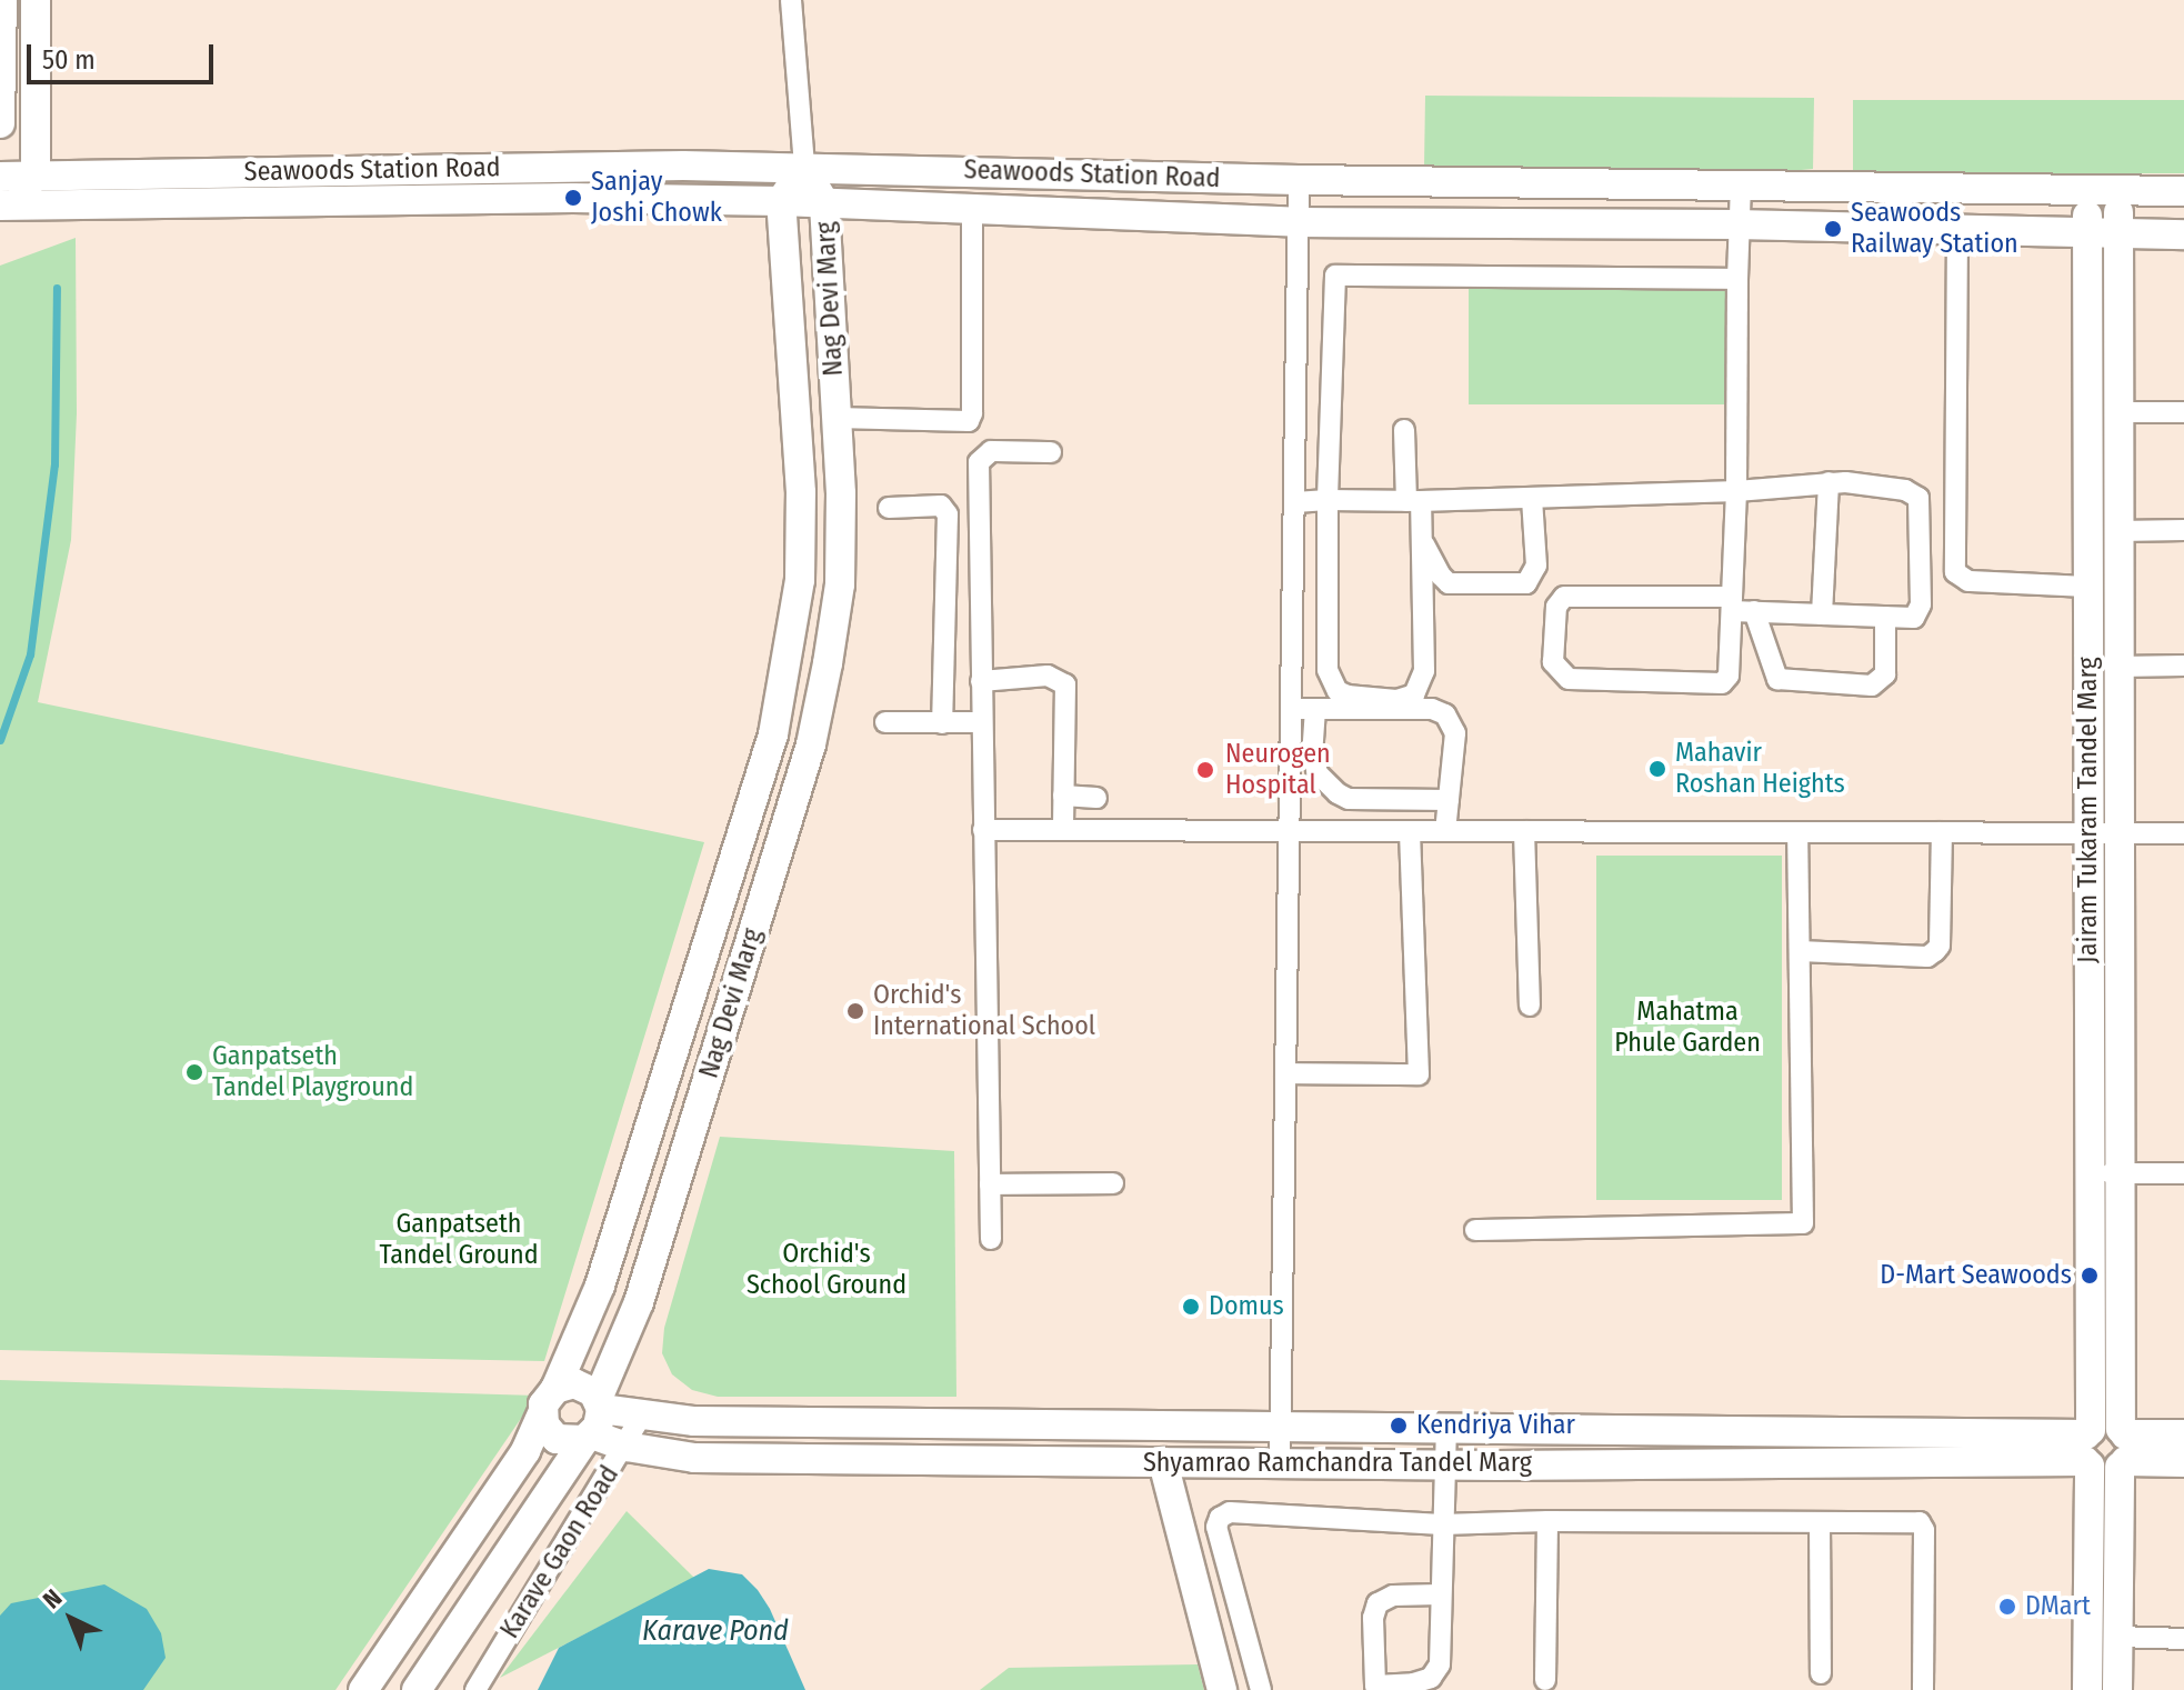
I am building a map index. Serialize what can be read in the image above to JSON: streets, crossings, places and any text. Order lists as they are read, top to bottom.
{
  "streets": {
    "main road": [
      "Seawoods Station Road",
      "Nag Devi Marg",
      "Jairam Tukaram Tandel Marg",
      "Shyamrao Ramchandra Tandel Marg"
    ],
    "street": ["Karave Gaon Road"]
  },
  "crossings": [
    ["Seawoods Station Road", "Nag Devi Marg"],
    ["Seawoods Station Road", "Jairam Tukaram Tandel Marg"],
    ["Nag Devi Marg", "Shyamrao Ramchandra Tandel Marg"],
    ["Jairam Tukaram Tandel Marg", "Shyamrao Ramchandra Tandel Marg"],
    ["Shyamrao Ramchandra Tandel Marg", "Karave Gaon Road"]
  ],
  "water": ["Karave Pond"],
  "parks": ["Mahatma Phule Garden", "Ganpatseth Tandel Ground", "Orchid's School Ground"],
  "places": [
    "Sanjay Joshi Chowk",
    "Seawoods Railway Station",
    "Mahavir Roshan Heights",
    "Neurogen Hospital",
    "Orchid's International School",
    "Ganpatseth Tandel Playground",
    "D-Mart Seawoods",
    "Domus",
    "Kendriya Vihar",
    "DMart"
  ],
  "scale_bar": "50 m",
  "north": "top left"
}
